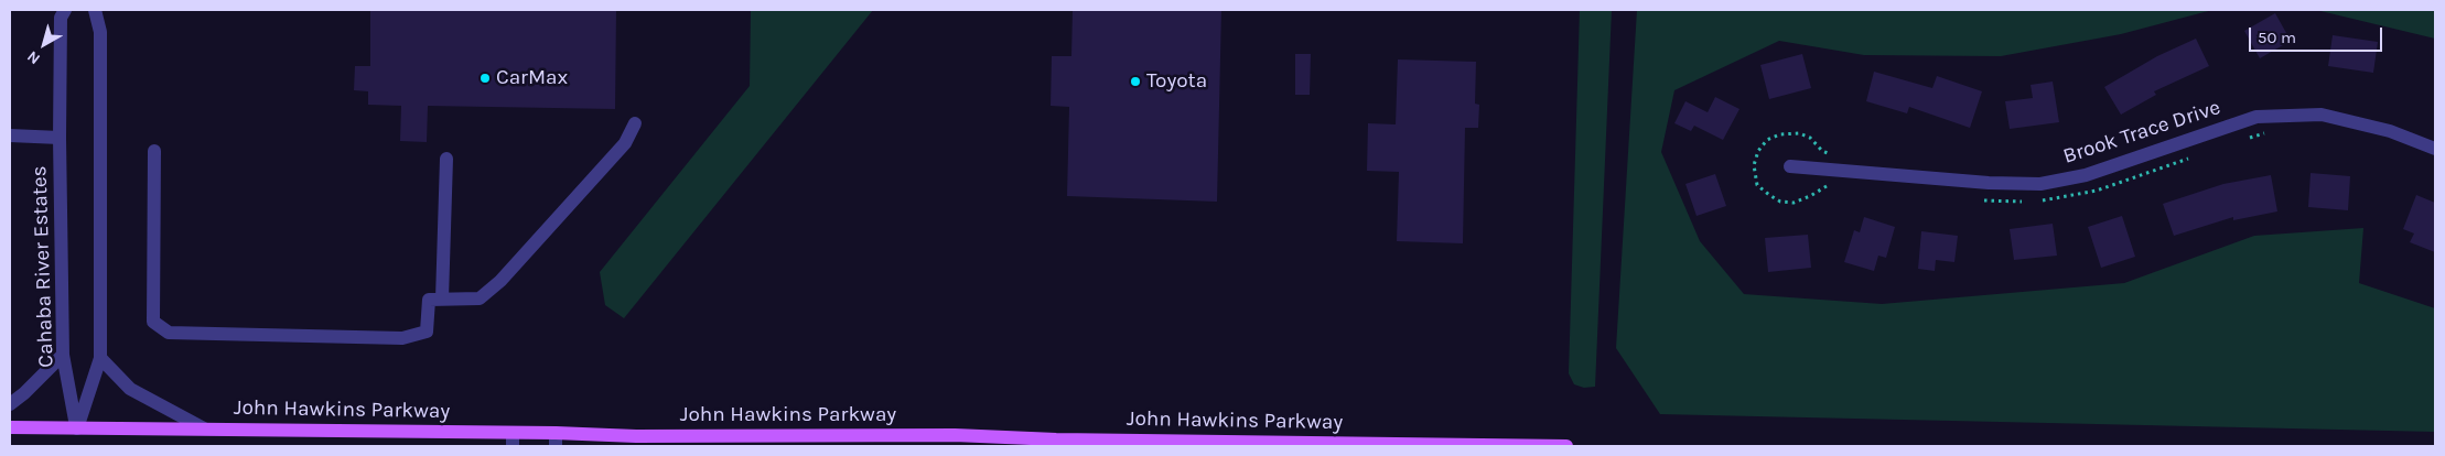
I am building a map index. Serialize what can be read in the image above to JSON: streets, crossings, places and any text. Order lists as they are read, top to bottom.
{
  "streets": {
    "main road": ["John Hawkins Parkway"],
    "street": ["Brook Trace Drive", "Cahaba River Estates"]
  },
  "crossings": [
    ["Cahaba River Estates", "John Hawkins Parkway"]
  ],
  "places": ["CarMax", "Toyota"],
  "scale_bar": "50 m",
  "north": "bottom left"
}
